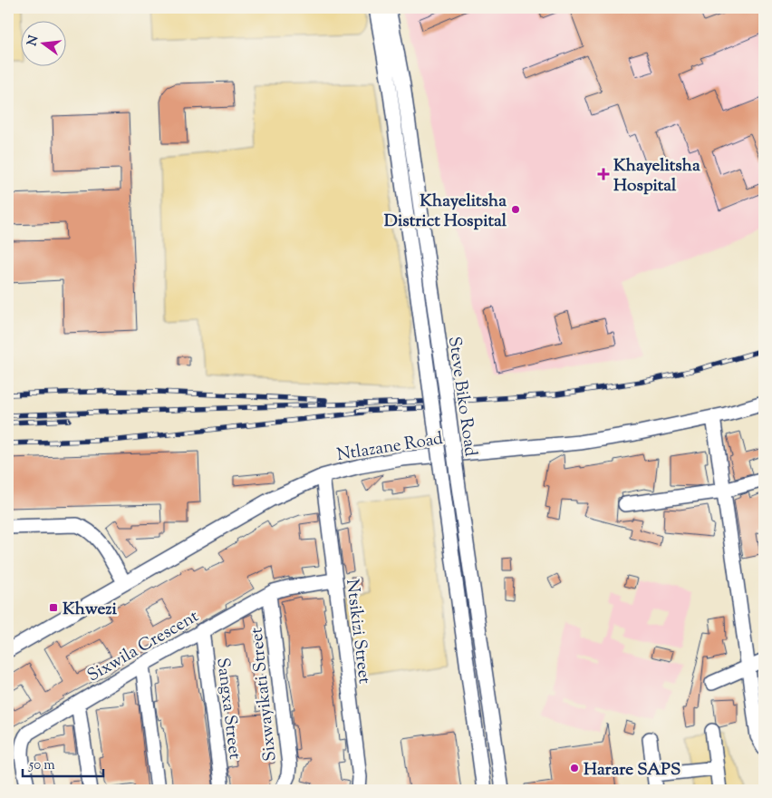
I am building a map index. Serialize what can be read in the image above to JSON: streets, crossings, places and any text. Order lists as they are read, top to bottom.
{
  "streets": {
    "street": [
      "Steve Biko Road",
      "Ntlazane Road",
      "Ntsikizi Street",
      "Sixwila Crescent",
      "Sixwayikati Street",
      "Sangxa Street"
    ]
  },
  "crossings": [
    ["Ntlazane Road", "Ntsikizi Street"],
    ["Ntsikizi Street", "Sixwila Crescent"],
    ["Sixwila Crescent", "Sixwayikati Street"],
    ["Sixwila Crescent", "Sangxa Street"]
  ],
  "places": {
    "health": ["Khayelitsha Hospital"],
    "other": ["Khayelitsha District Hospital", "Harare SAPS"],
    "transit": ["Khwezi"]
  },
  "scale_bar": "50 m",
  "north": "left"
}
